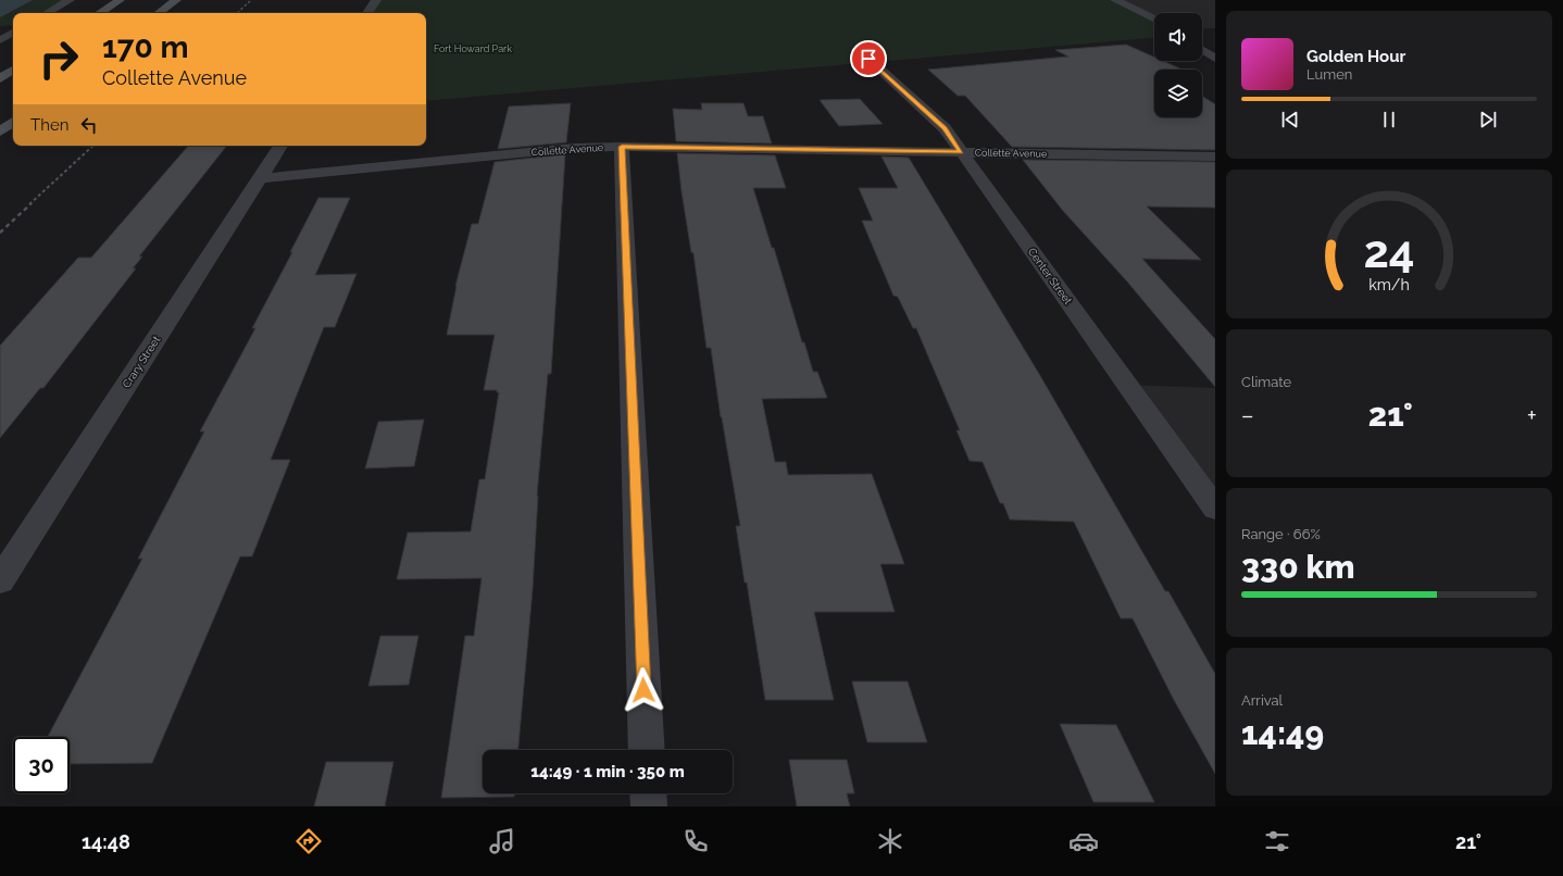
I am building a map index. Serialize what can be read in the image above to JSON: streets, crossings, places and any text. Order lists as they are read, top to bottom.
{
  "streets": {
    "street": ["Collette Avenue", "Center Street", "Crary Street"]
  },
  "crossings": [
    ["Collette Avenue", "Center Street"],
    ["Collette Avenue", "Crary Street"]
  ],
  "parks": ["Fort Howard Park"],
  "page": {
    "turn": ["170 m", "Collette Avenue"],
    "song": ["Golden Hour", "Lumen"],
    "then": "Then",
    "tile": [
      "Climate",
      ["Range · 66%", "330 km"],
      ["Arrival", "14:49"]
    ],
    "heat": ["−", "21°", "+"],
    "limit": "30",
    "trip": "14:49 · 1 min · 350 m",
    "tabs": ["14:48", "21°"],
    "gauge": ["24", "km/h"]
  }
}
